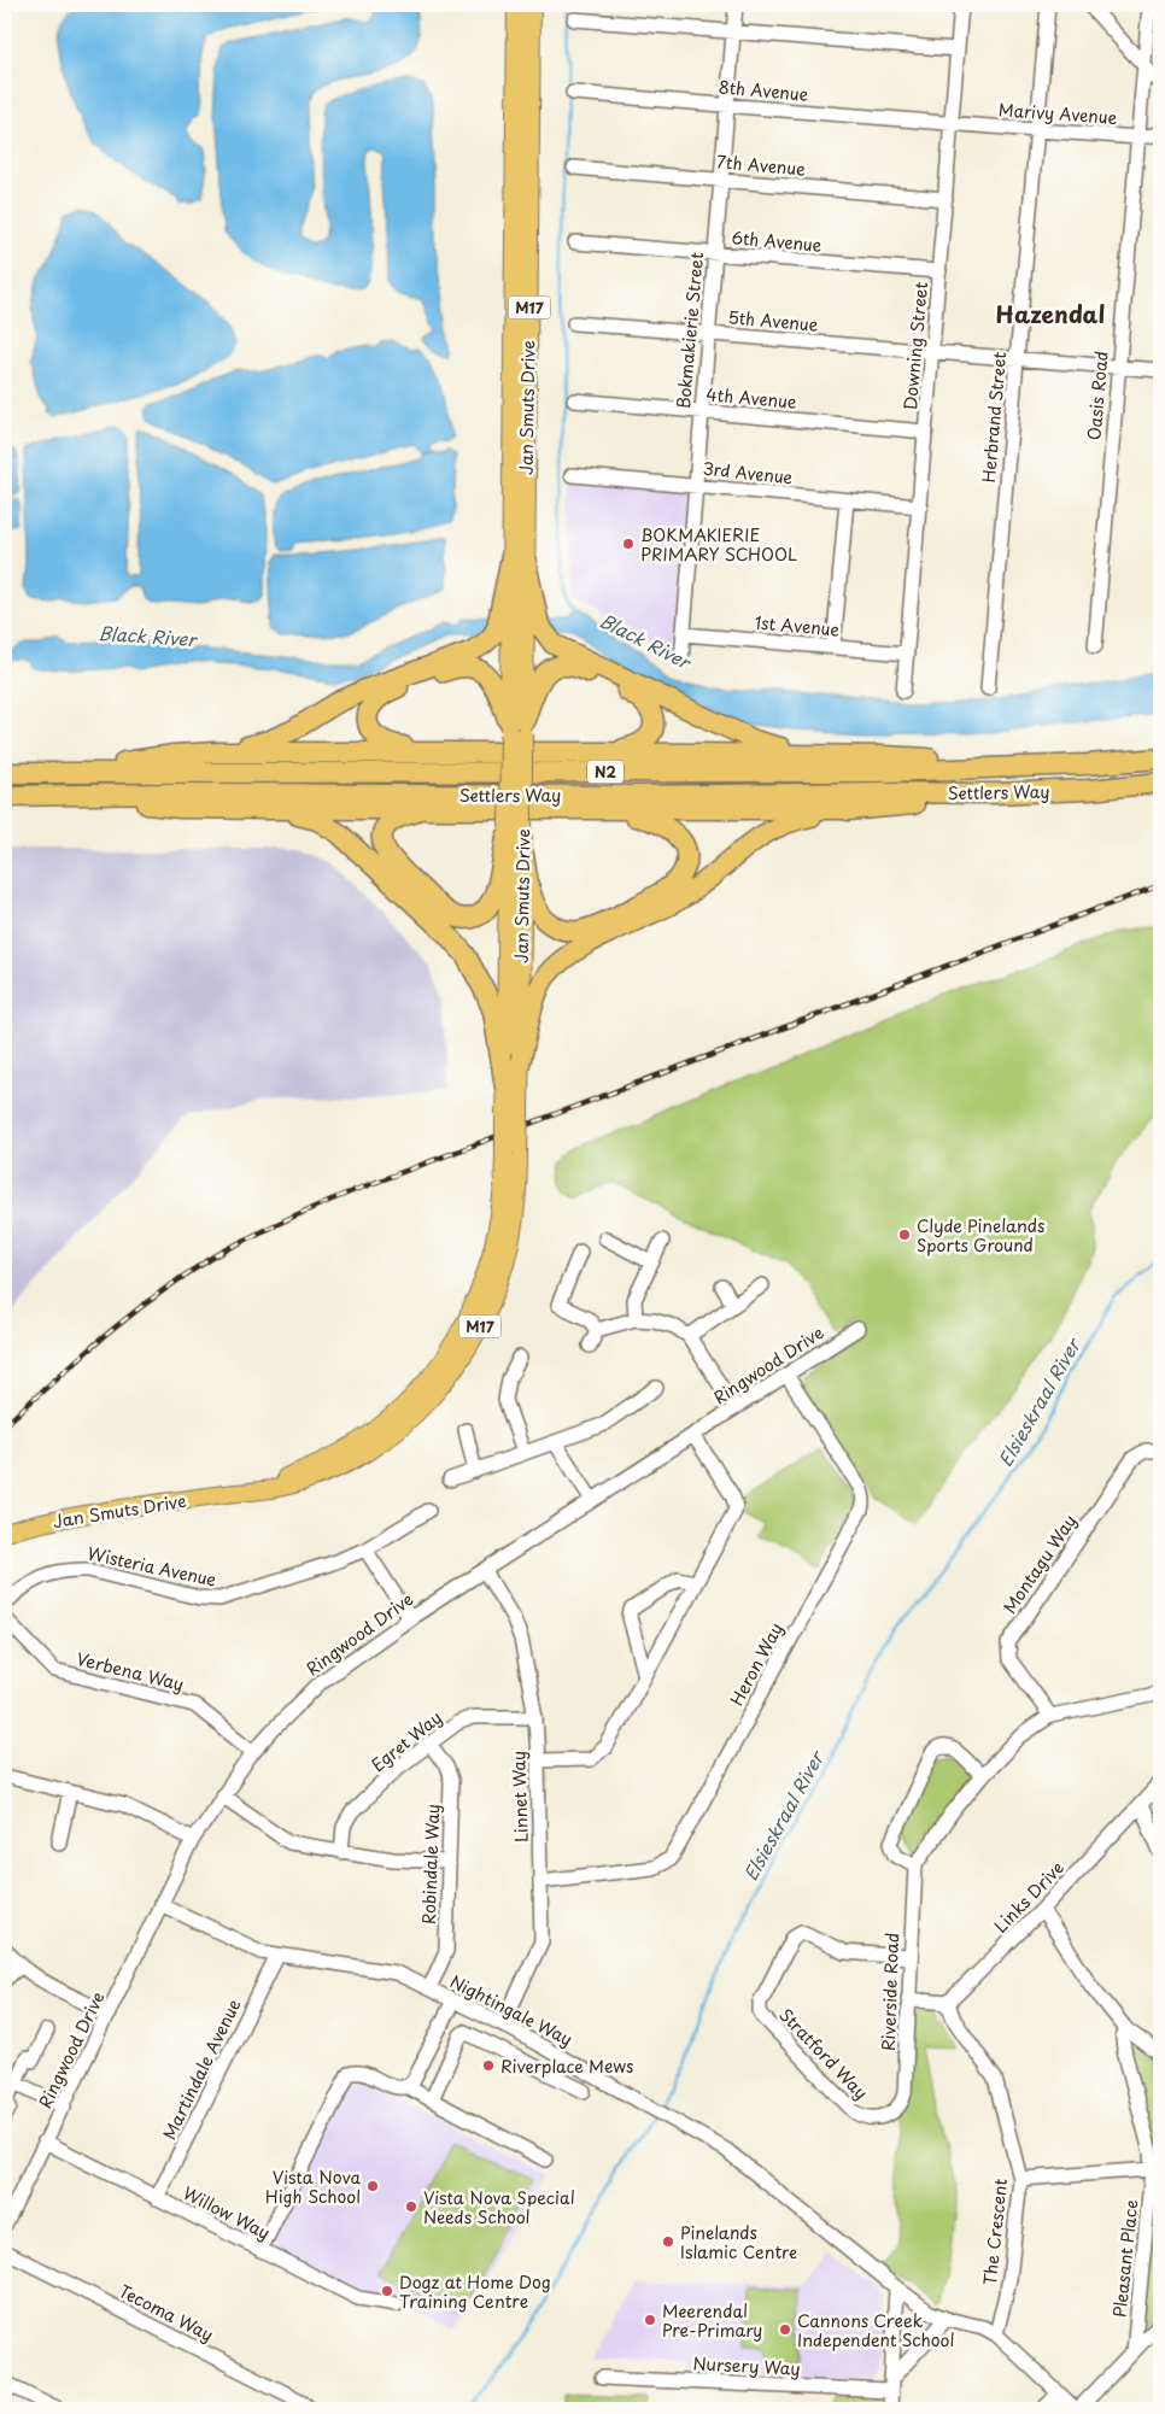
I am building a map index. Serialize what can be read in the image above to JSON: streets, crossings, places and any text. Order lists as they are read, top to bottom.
{
  "streets": {
    "highway": ["N2", "Settlers Way"],
    "main road": ["M17", "Jan Smuts Drive"],
    "street": [
      "8th Avenue",
      "Marivy Avenue",
      "7th Avenue",
      "6th Avenue",
      "5th Avenue",
      "Bokmakierie Street",
      "Downing Street",
      "Oasis Road",
      "4th Avenue",
      "Herbrand Street",
      "3rd Avenue",
      "1st Avenue",
      "Ringwood Drive",
      "Montagu Way",
      "Wisteria Avenue",
      "Heron Way",
      "Verbena Way",
      "Egret Way",
      "Linnet Way",
      "Robindale Way",
      "Links Drive",
      "Riverside Road",
      "Nightingale Way",
      "Stratford Way",
      "Martindale Avenue",
      "Willow Way",
      "The Crescent",
      "Pleasant Place",
      "Tecoma Way",
      "Nursery Way"
    ]
  },
  "crossings": [
    ["8th Avenue", "Marivy Avenue"],
    ["8th Avenue", "Bokmakierie Street"],
    ["8th Avenue", "Downing Street"],
    ["Marivy Avenue", "Downing Street"],
    ["Marivy Avenue", "Oasis Road"],
    ["Marivy Avenue", "Herbrand Street"],
    ["7th Avenue", "Bokmakierie Street"],
    ["7th Avenue", "Downing Street"],
    ["6th Avenue", "Bokmakierie Street"],
    ["6th Avenue", "Downing Street"],
    ["5th Avenue", "Bokmakierie Street"],
    ["5th Avenue", "Downing Street"],
    ["5th Avenue", "Oasis Road"],
    ["5th Avenue", "Herbrand Street"],
    ["Bokmakierie Street", "4th Avenue"],
    ["Bokmakierie Street", "3rd Avenue"],
    ["Bokmakierie Street", "1st Avenue"],
    ["Downing Street", "4th Avenue"],
    ["Downing Street", "3rd Avenue"],
    ["Downing Street", "1st Avenue"],
    ["Ringwood Drive", "Heron Way"],
    ["Ringwood Drive", "Verbena Way"],
    ["Ringwood Drive", "Linnet Way"],
    ["Ringwood Drive", "Nightingale Way"],
    ["Ringwood Drive", "Willow Way"],
    ["Heron Way", "Linnet Way"],
    ["Egret Way", "Linnet Way"],
    ["Egret Way", "Robindale Way"],
    ["Linnet Way", "Nightingale Way"],
    ["Robindale Way", "Nightingale Way"],
    ["Links Drive", "The Crescent"],
    ["Riverside Road", "Stratford Way"],
    ["Nightingale Way", "Martindale Avenue"],
    ["Nightingale Way", "The Crescent"],
    ["Martindale Avenue", "Willow Way"]
  ],
  "districts": ["Hazendal"],
  "water": ["Black River", "Elsieskraal River"],
  "places": [
    "BOKMAKIERIE PRIMARY SCHOOL",
    "Clyde Pinelands Sports Ground",
    "Riverplace Mews",
    "Vista Nova High School",
    "Vista Nova Special Needs School",
    "Pinelands Islamic Centre",
    "Dogz at Home Dog Training Centre",
    "Meerendal Pre-Primary",
    "Cannons Creek Independent School"
  ]
}
